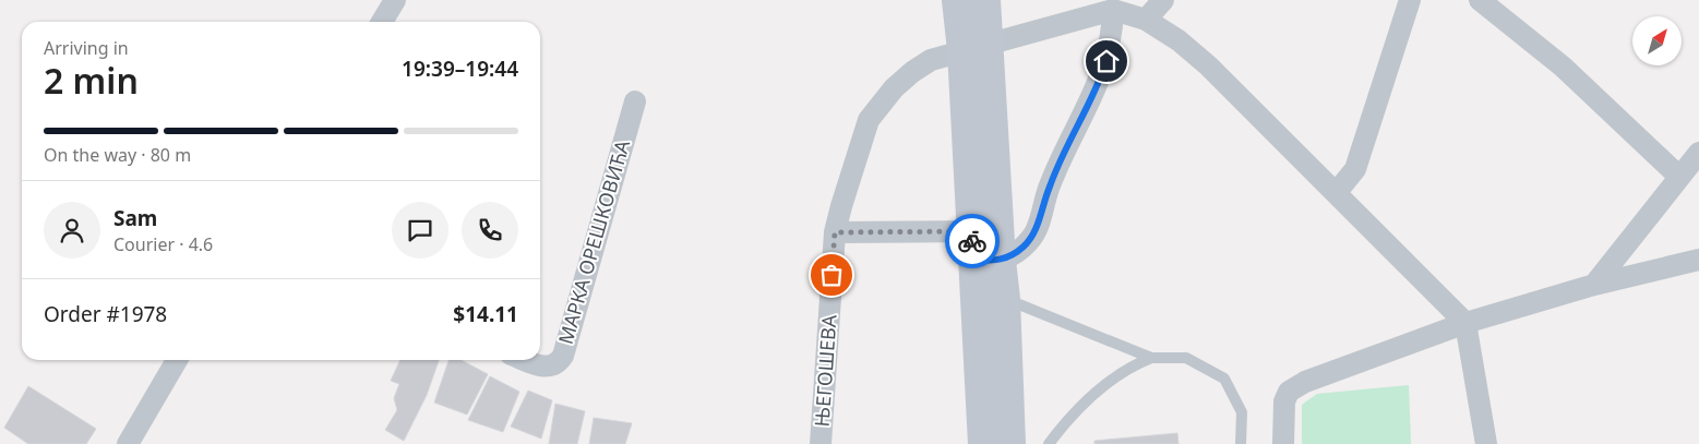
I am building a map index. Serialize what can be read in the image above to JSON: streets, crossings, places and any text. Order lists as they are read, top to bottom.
{
  "streets": {
    "street": ["МАРКА ОРЕШКОВИЋА", "ЊЕГОШЕВА"]
  },
  "north": "top right",
  "page": {
    "heading": ["2 min", "Arriving in", "19:39–19:44"],
    "panel": [
      "Sam",
      "Courier · 4.6",
      "Order #1978",
      "$14.11"
    ],
    "bar": "On the way · 80 m"
  }
}
